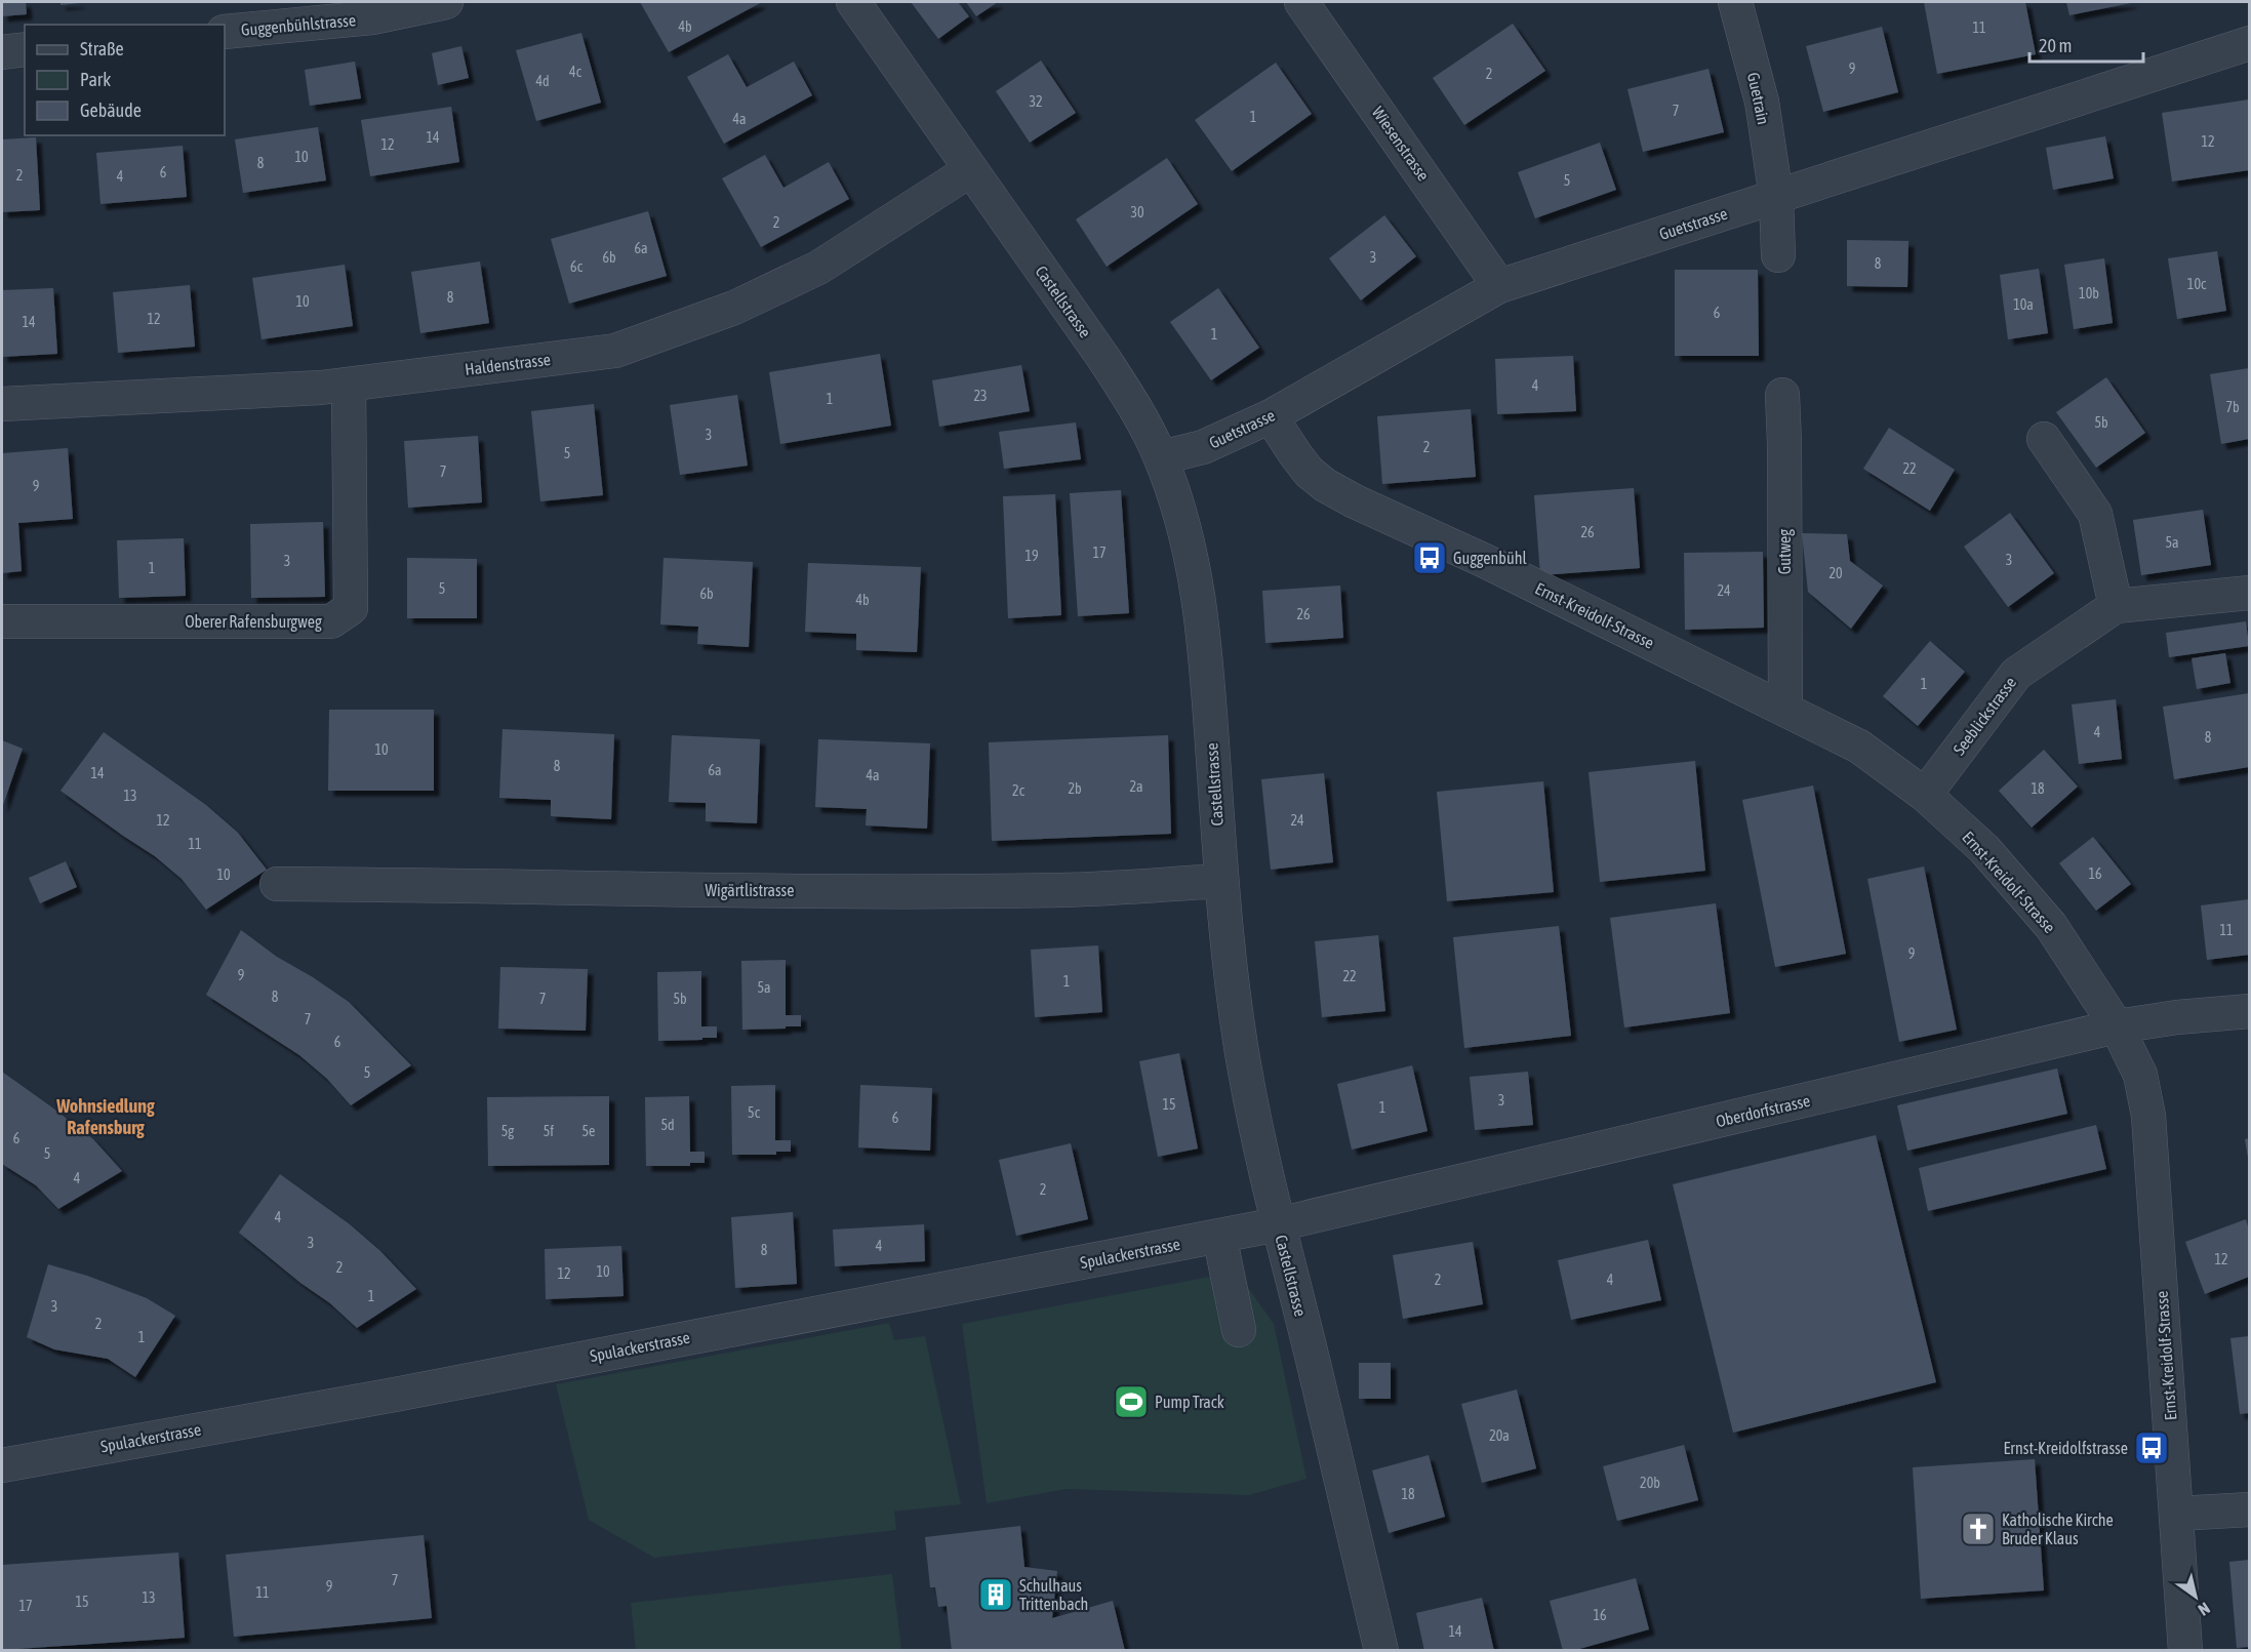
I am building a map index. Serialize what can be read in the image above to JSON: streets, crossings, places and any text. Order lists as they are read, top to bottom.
{
  "streets": {
    "street": [
      "Guggenbühlstrasse",
      "Guetrain",
      "Wiesenstrasse",
      "Guetstrasse",
      "Castellstrasse",
      "Haldenstrasse",
      "Gutweg",
      "Ernst-Kreidolf-Strasse",
      "Oberer Rafensburgweg",
      "Seeblickstrasse",
      "Wigärtlistrasse",
      "Oberdorfstrasse",
      "Spulackerstrasse"
    ]
  },
  "crossings": [
    ["Guetrain", "Guetstrasse"],
    ["Wiesenstrasse", "Guetstrasse"],
    ["Guetstrasse", "Castellstrasse"],
    ["Guetstrasse", "Ernst-Kreidolf-Strasse"],
    ["Castellstrasse", "Haldenstrasse"],
    ["Castellstrasse", "Wigärtlistrasse"],
    ["Castellstrasse", "Oberdorfstrasse"],
    ["Castellstrasse", "Spulackerstrasse"],
    ["Haldenstrasse", "Oberer Rafensburgweg"],
    ["Gutweg", "Ernst-Kreidolf-Strasse"],
    ["Ernst-Kreidolf-Strasse", "Seeblickstrasse"],
    ["Ernst-Kreidolf-Strasse", "Oberdorfstrasse"],
    ["Oberdorfstrasse", "Spulackerstrasse"]
  ],
  "districts": ["Wohnsiedlung Rafensburg"],
  "places": {
    "bus stop": ["Guggenbühl", "Ernst-Kreidolfstrasse"],
    "sports": ["Pump Track"],
    "church": ["Katholische Kirche Bruder Klaus"],
    "building": ["Schulhaus Trittenbach"]
  },
  "house_numbers": [
    "4b",
    "11",
    "9",
    "4c",
    "2",
    "4d",
    "32",
    "7",
    "1",
    "4a",
    "14",
    "12",
    "12",
    "10",
    "8",
    "6",
    "2",
    "4",
    "5",
    "30",
    "2",
    "6a",
    "6b",
    "3",
    "8",
    "6c",
    "10c",
    "10b",
    "8",
    "10",
    "10a",
    "6",
    "12",
    "14",
    "1",
    "4",
    "23",
    "1",
    "7b",
    "5b",
    "3",
    "2",
    "5",
    "22",
    "7",
    "9",
    "26",
    "5a",
    "17",
    "19",
    "3",
    "3",
    "1",
    "20",
    "5",
    "24",
    "6b",
    "4b",
    "26",
    "1",
    "4",
    "8",
    "10",
    "8",
    "6a",
    "14",
    "4a",
    "2a",
    "2b",
    "18",
    "2c",
    "13",
    "12",
    "24",
    "11",
    "16",
    "10",
    "11",
    "9",
    "9",
    "22",
    "1",
    "5a",
    "8",
    "7",
    "5b",
    "7",
    "6",
    "5",
    "3",
    "15",
    "1",
    "5c",
    "6",
    "5d",
    "5g",
    "5f",
    "5e",
    "6",
    "5",
    "4",
    "2",
    "4",
    "3",
    "4",
    "8",
    "12",
    "2",
    "10",
    "12",
    "2",
    "4",
    "1",
    "3",
    "2",
    "1",
    "20a",
    "20b",
    "18",
    "7",
    "9",
    "11",
    "13",
    "15",
    "17",
    "16",
    "14"
  ],
  "legend": ["Straße", "Park", "Gebäude"],
  "scale_bar": "20 m",
  "north": "bottom right"
}
